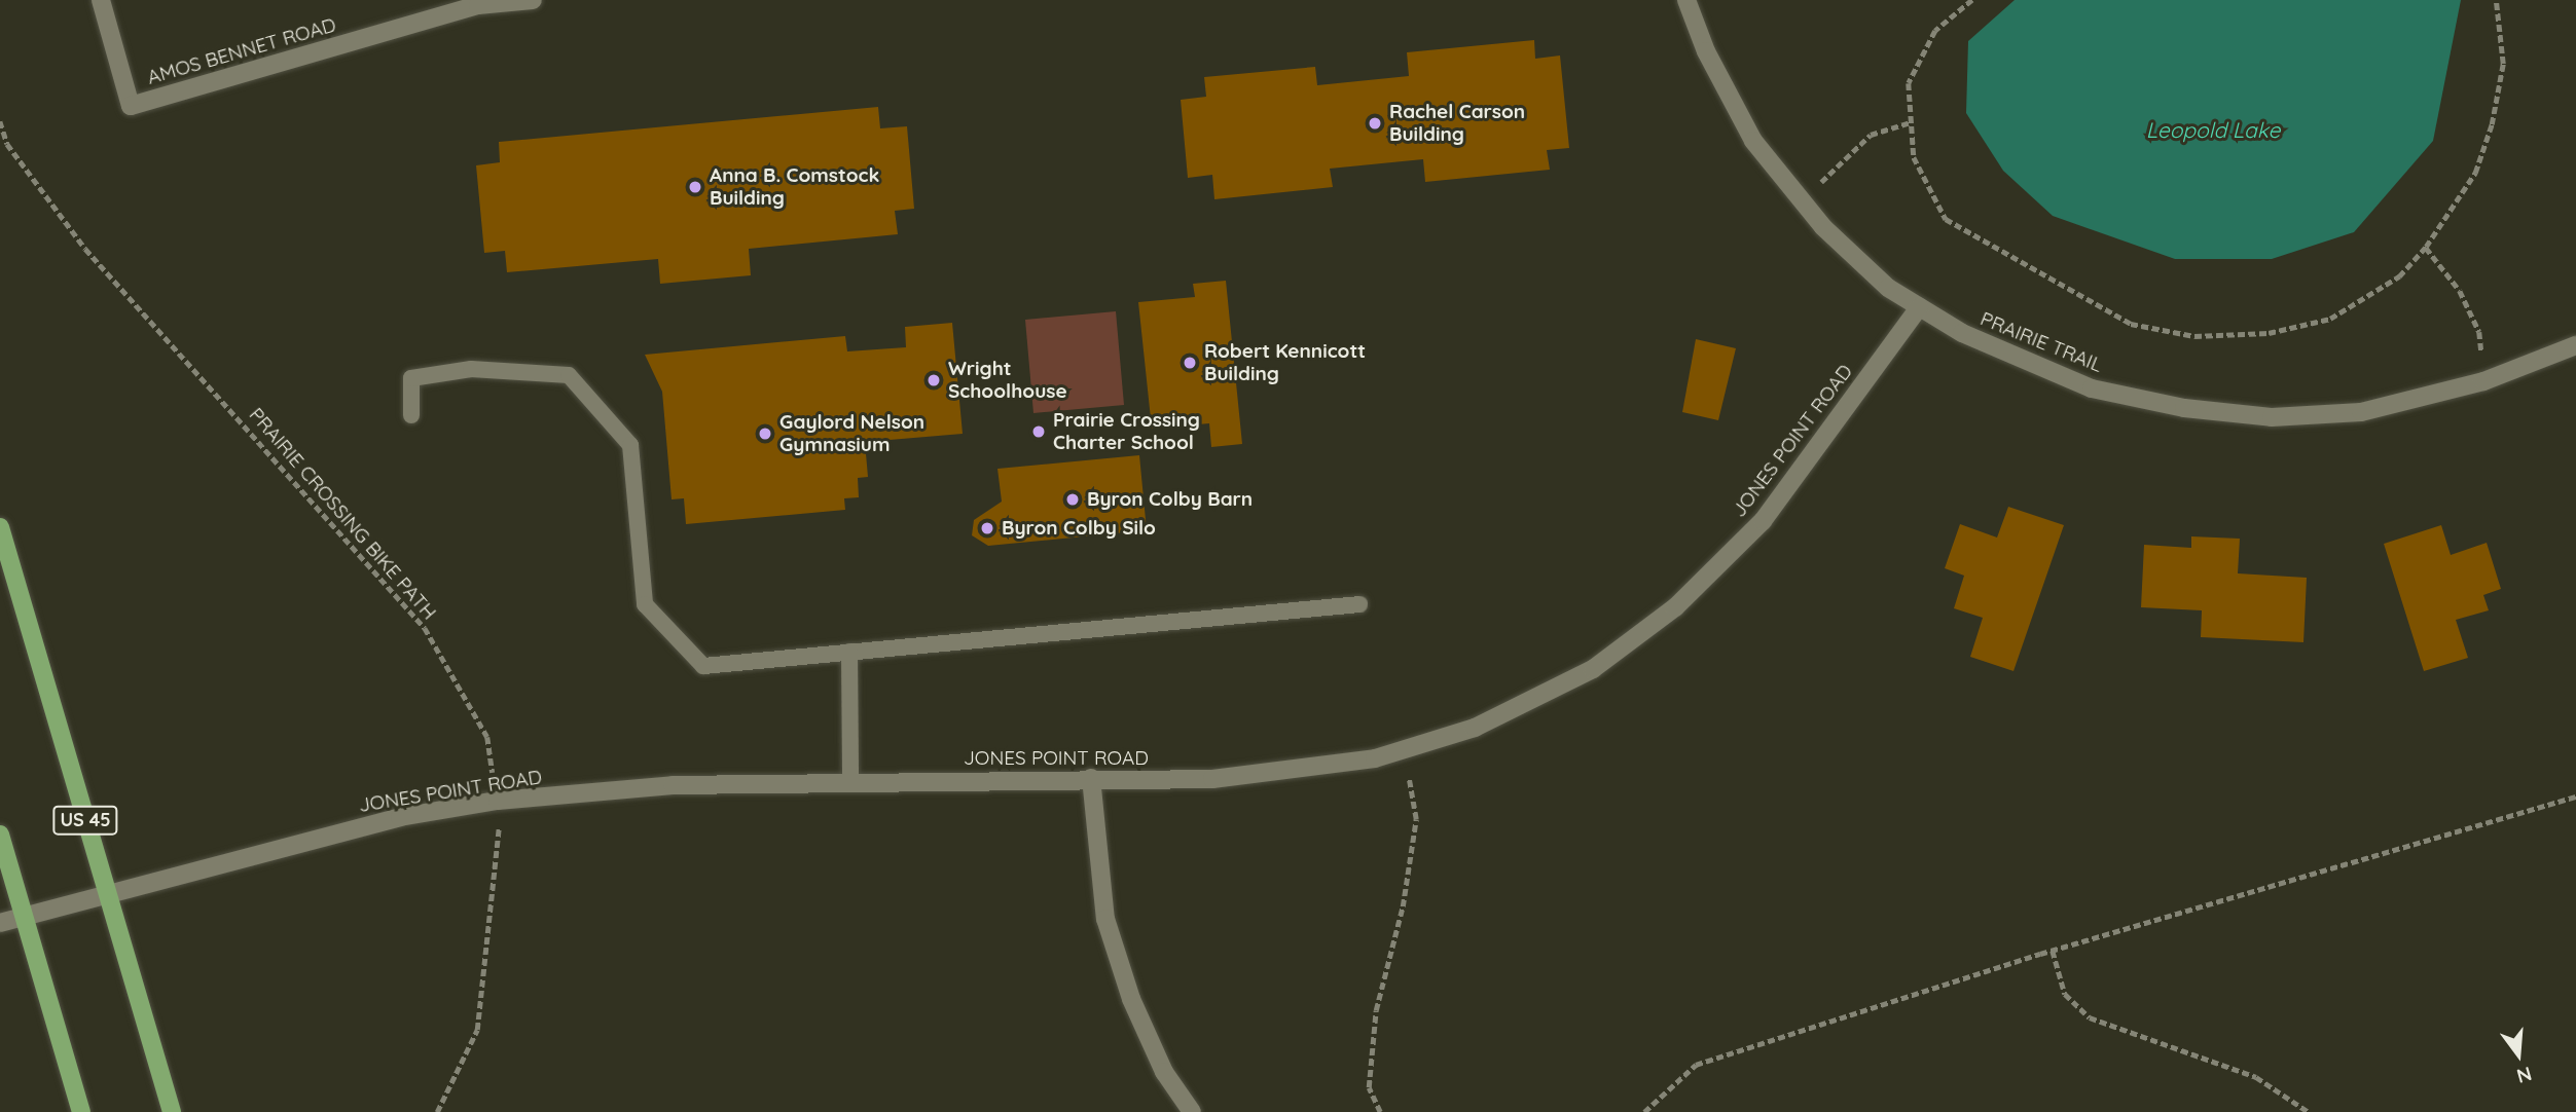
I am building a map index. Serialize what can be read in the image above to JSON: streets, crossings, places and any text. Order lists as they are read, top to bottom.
{
  "streets": {
    "main road": ["US 45"],
    "street": ["AMOS BENNET ROAD", "PRAIRIE TRAIL", "JONES POINT ROAD"],
    "path": ["PRAIRIE CROSSING BIKE PATH"]
  },
  "crossings": [
    ["PRAIRIE TRAIL", "JONES POINT ROAD"],
    ["JONES POINT ROAD", "PRAIRIE CROSSING BIKE PATH"],
    ["JONES POINT ROAD", "US 45"]
  ],
  "water": ["Leopold Lake"],
  "places": [
    "Rachel Carson Building",
    "Anna B. Comstock Building",
    "Robert Kennicott Building",
    "Wright Schoolhouse",
    "Prairie Crossing Charter School",
    "Gaylord Nelson Gymnasium",
    "Byron Colby Barn",
    "Byron Colby Silo"
  ],
  "north": "bottom"
}
